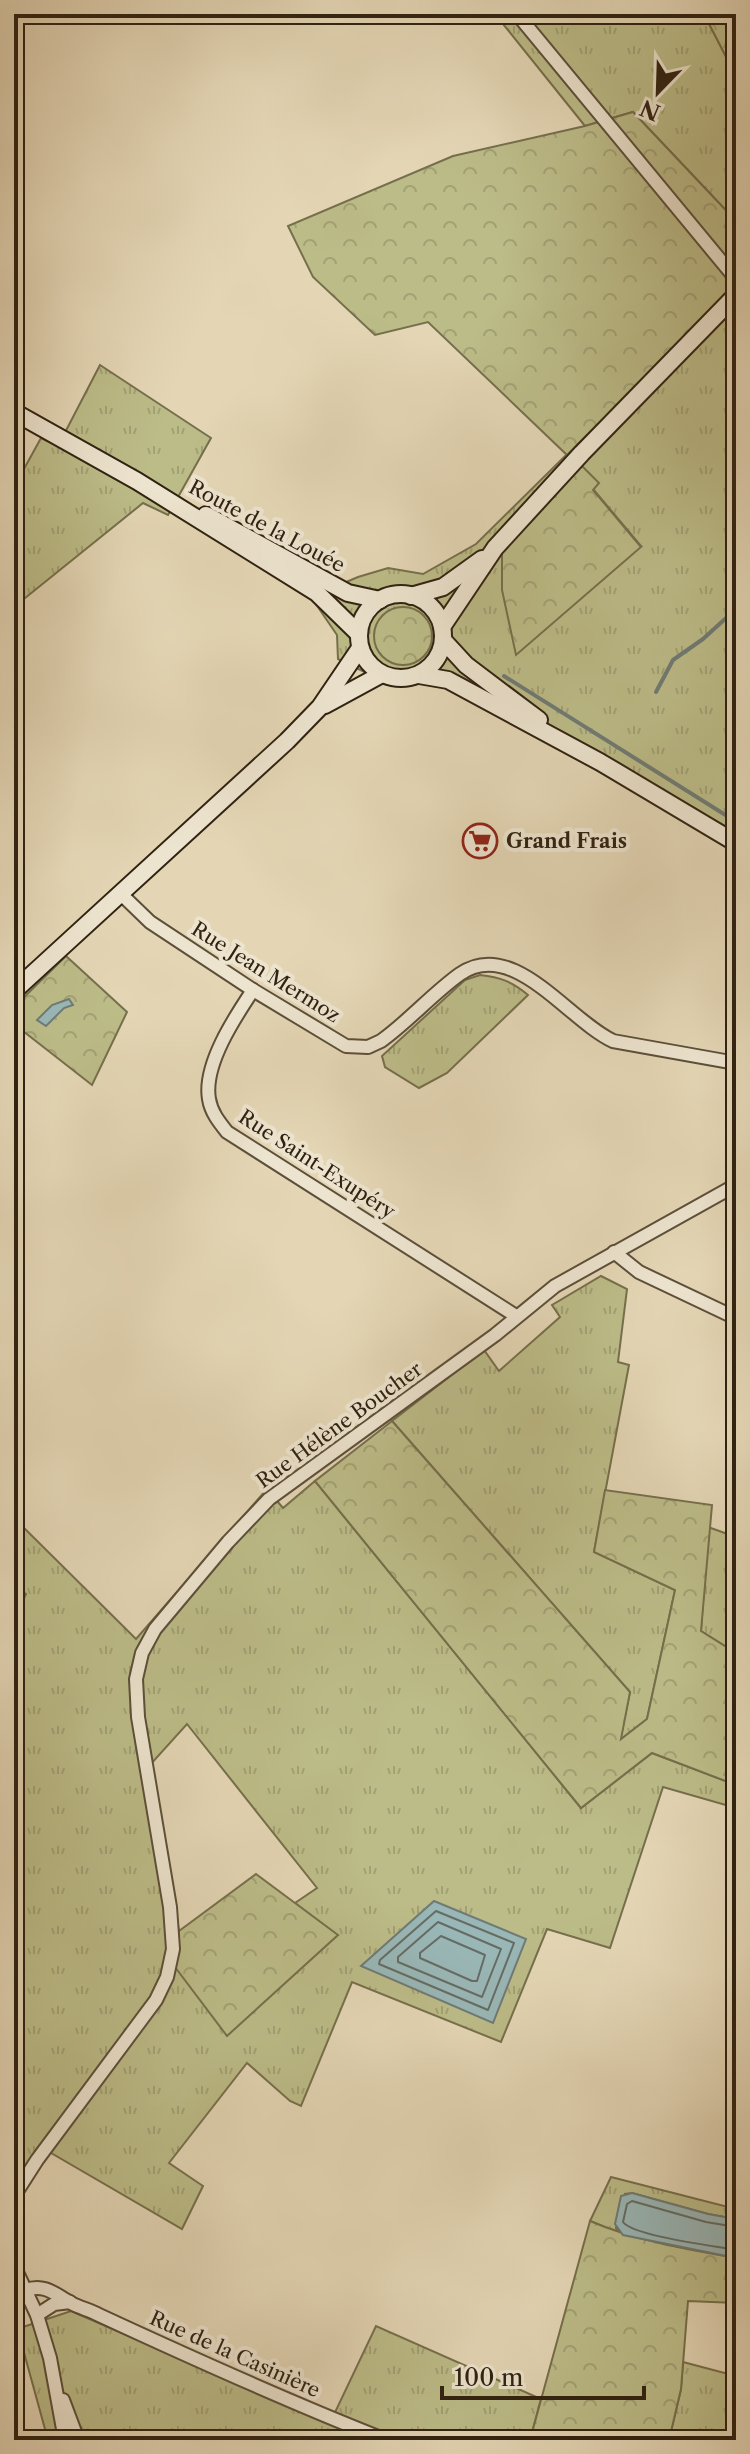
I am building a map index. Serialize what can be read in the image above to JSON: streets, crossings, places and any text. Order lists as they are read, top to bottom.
{
  "streets": {
    "main road": ["Route de la Louée"],
    "street": [
      "Rue Jean Mermoz",
      "Rue Saint-Exupéry",
      "Rue Hélène Boucher",
      "Rue de la Casinière"
    ]
  },
  "crossings": [
    ["Rue Jean Mermoz", "Rue Saint-Exupéry"],
    ["Rue Saint-Exupéry", "Rue Hélène Boucher"]
  ],
  "places": {
    "supermarket": ["Grand Frais"]
  },
  "scale_bar": "100 m",
  "north": "bottom left"
}
